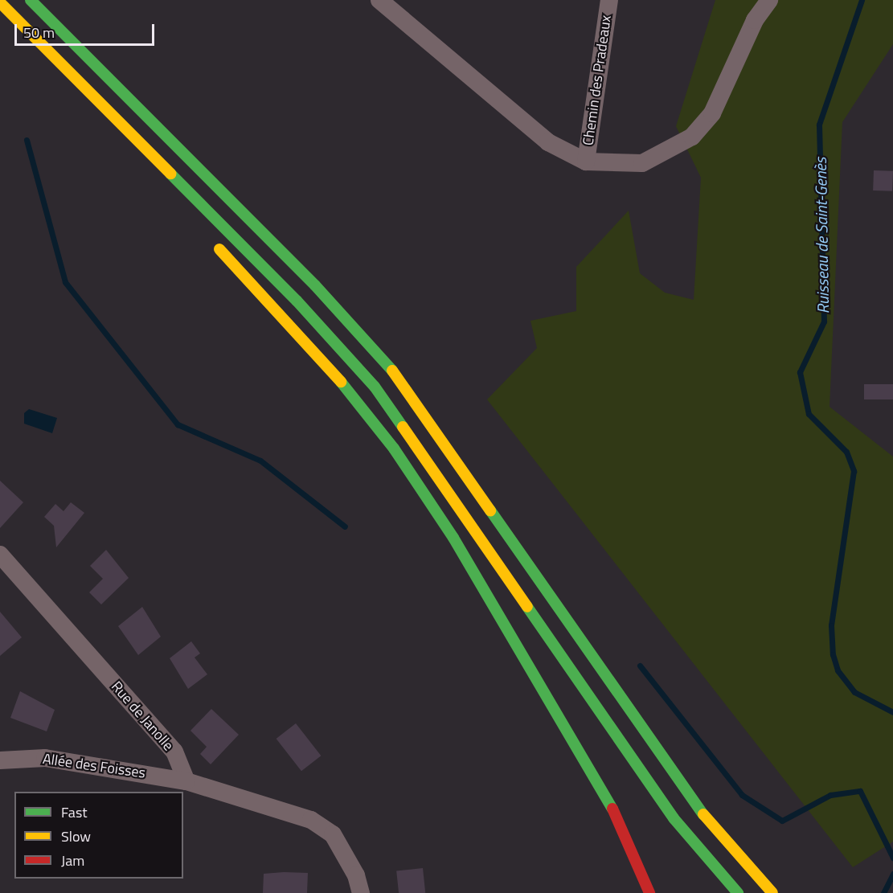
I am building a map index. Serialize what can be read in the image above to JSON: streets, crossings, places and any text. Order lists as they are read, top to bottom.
{
  "streets": {
    "street": ["Chemin des Pradeaux", "Rue de Janolle", "Allée des Foisses"]
  },
  "crossings": [
    ["Rue de Janolle", "Allée des Foisses"]
  ],
  "water": ["Ruisseau de Saint-Genès"],
  "legend": ["Fast", "Slow", "Jam"],
  "scale_bar": "50 m"
}
